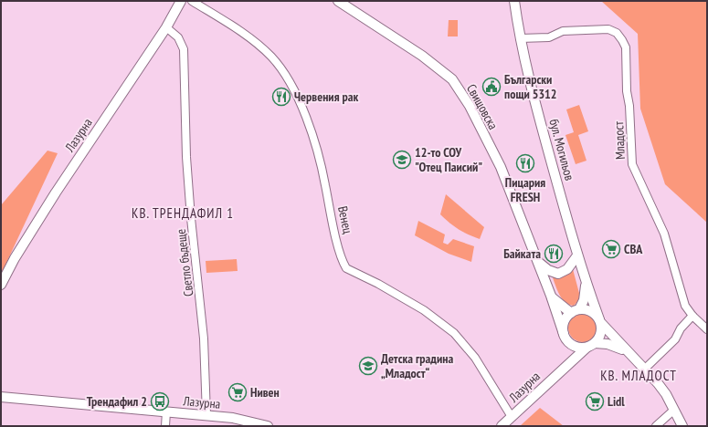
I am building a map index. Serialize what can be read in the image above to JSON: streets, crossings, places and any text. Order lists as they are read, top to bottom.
{
  "streets": {
    "street": [
      "Свищовска",
      "Лазурна",
      "Младост",
      "бул. Могильов",
      "Венец",
      "Светло бъдеще"
    ]
  },
  "crossings": [
    ["Свищовска", "Лазурна"],
    ["Свищовска", "бул. Могильов"],
    ["Лазурна", "бул. Могильов"],
    ["Лазурна", "Венец"],
    ["Лазурна", "Светло бъдеще"],
    ["Младост", "бул. Могильов"]
  ],
  "districts": ["КВ. ТРЕНДАФИЛ 1", "КВ. МЛАДОСТ"],
  "places": {
    "public building": ["Български пощи 5312"],
    "restaurant": ["Червения рак", "Пицария FRESH", "Байката"],
    "school or university": ["12-то СОУ \"Отец Паисий\"", "Детска градина „Младост“"],
    "supermarket": ["CBA", "Нивен", "Lidl"],
    "bus stop": ["Трендафил 2"]
  }
}
